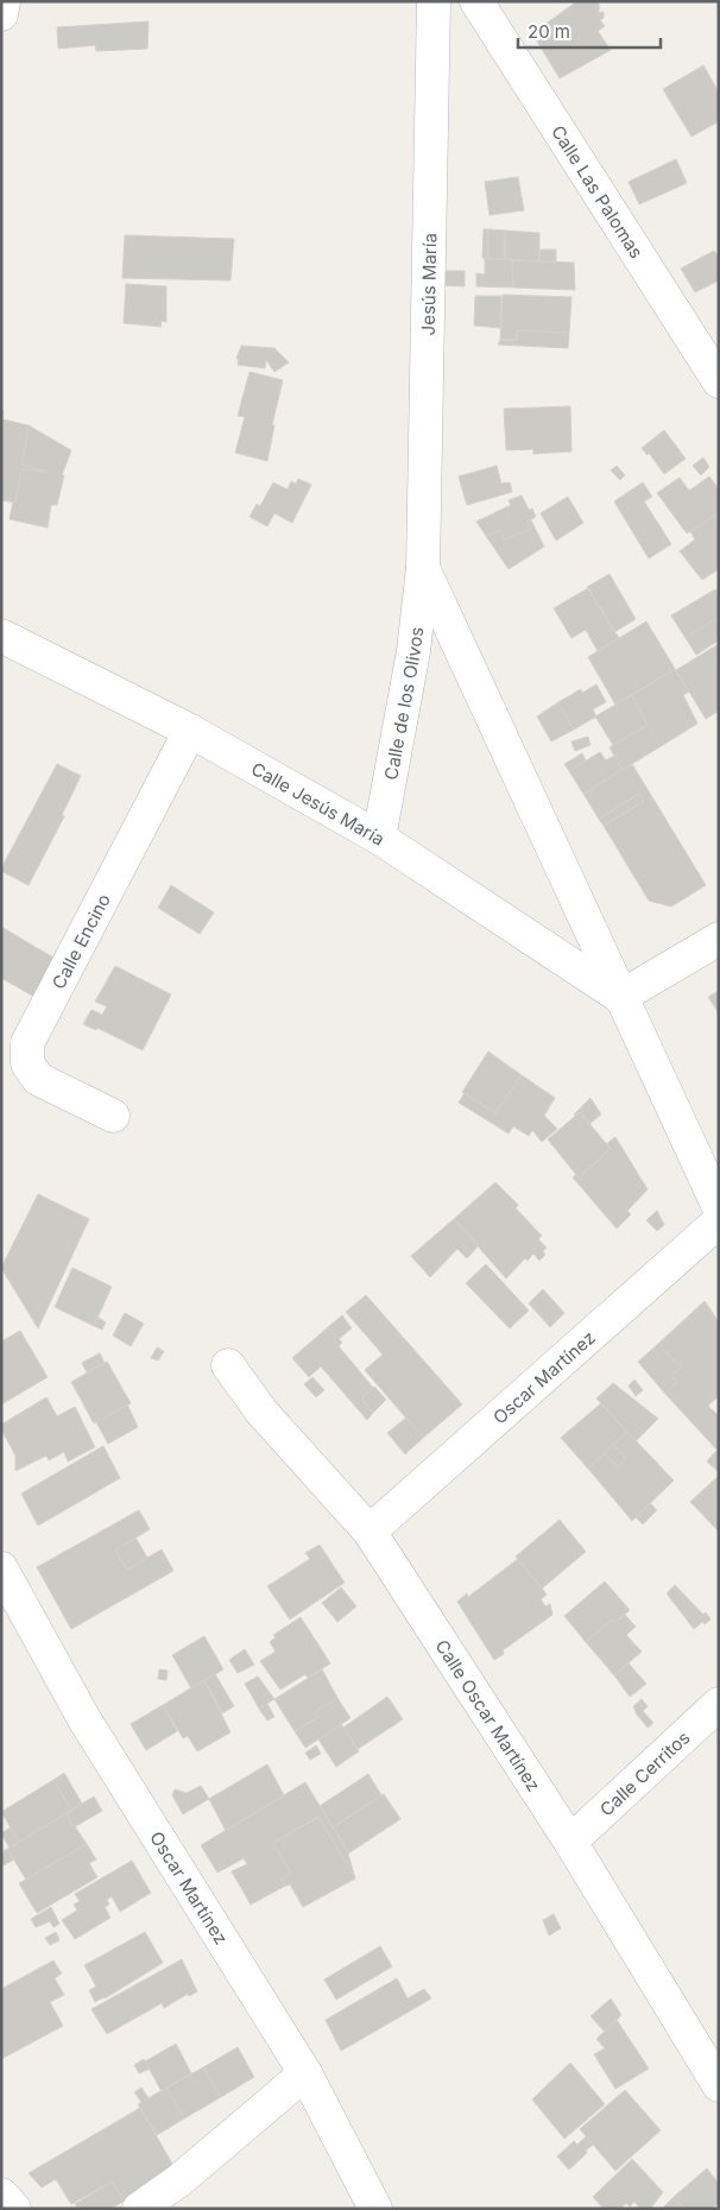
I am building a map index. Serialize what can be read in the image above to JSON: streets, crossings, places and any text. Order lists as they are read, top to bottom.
{
  "streets": {
    "street": [
      "Calle Las Palomas",
      "Jesús María",
      "Calle de los Olivos",
      "Calle Jesús María",
      "Calle Encino",
      "Oscar Martínez",
      "Calle Oscar Martínez",
      "Calle Cerritos"
    ]
  },
  "crossings": [
    ["Jesús María", "Calle de los Olivos"],
    ["Calle de los Olivos", "Calle Jesús María"],
    ["Calle Jesús María", "Calle Encino"],
    ["Oscar Martínez", "Calle Oscar Martínez"],
    ["Calle Oscar Martínez", "Calle Cerritos"]
  ],
  "scale_bar": "20 m"
}
